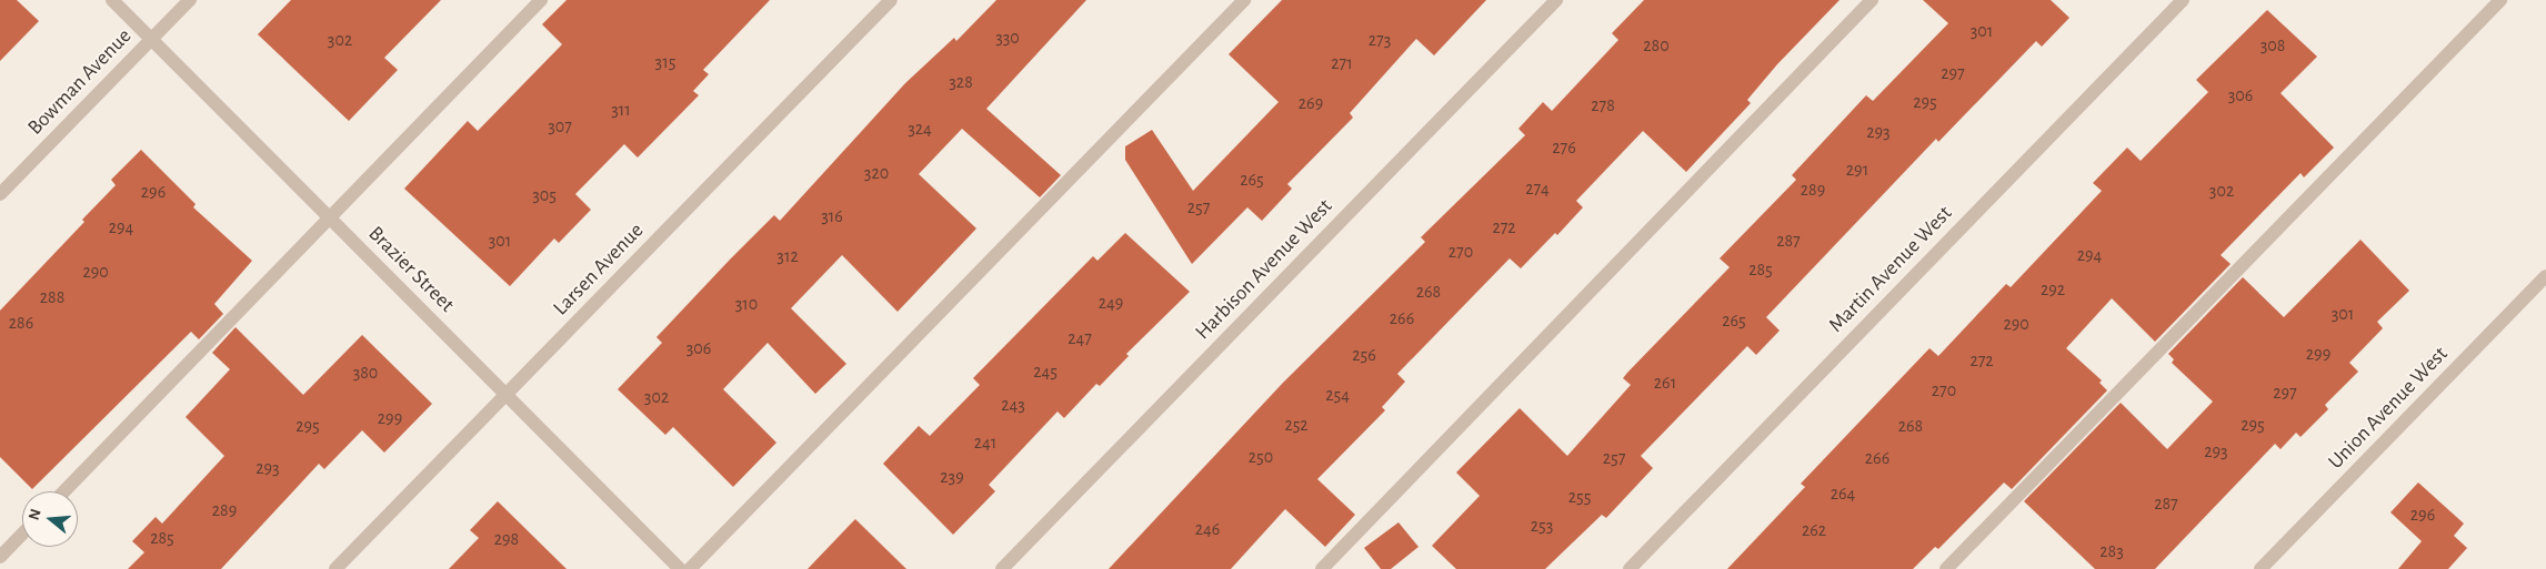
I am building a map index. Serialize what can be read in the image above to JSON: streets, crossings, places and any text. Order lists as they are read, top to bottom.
{
  "streets": {
    "street": [
      "Bowman Avenue",
      "Brazier Street",
      "Larsen Avenue",
      "Harbison Avenue West",
      "Martin Avenue West",
      "Union Avenue West"
    ]
  },
  "crossings": [
    ["Bowman Avenue", "Brazier Street"],
    ["Brazier Street", "Larsen Avenue"]
  ],
  "house_numbers": [
    "301",
    "330",
    "302",
    "273",
    "280",
    "308",
    "315",
    "271",
    "297",
    "328",
    "306",
    "295",
    "269",
    "278",
    "311",
    "307",
    "324",
    "293",
    "276",
    "291",
    "320",
    "265",
    "274",
    "289",
    "302",
    "296",
    "305",
    "257",
    "316",
    "294",
    "272",
    "301",
    "287",
    "270",
    "294",
    "312",
    "285",
    "290",
    "292",
    "268",
    "288",
    "249",
    "310",
    "301",
    "266",
    "265",
    "286",
    "290",
    "247",
    "306",
    "299",
    "256",
    "272",
    "245",
    "380",
    "261",
    "270",
    "297",
    "254",
    "302",
    "243",
    "299",
    "252",
    "295",
    "295",
    "268",
    "241",
    "293",
    "250",
    "257",
    "266",
    "293",
    "239",
    "264",
    "255",
    "287",
    "289",
    "296",
    "253",
    "246",
    "262",
    "285",
    "298",
    "283"
  ],
  "north": "left"
}
